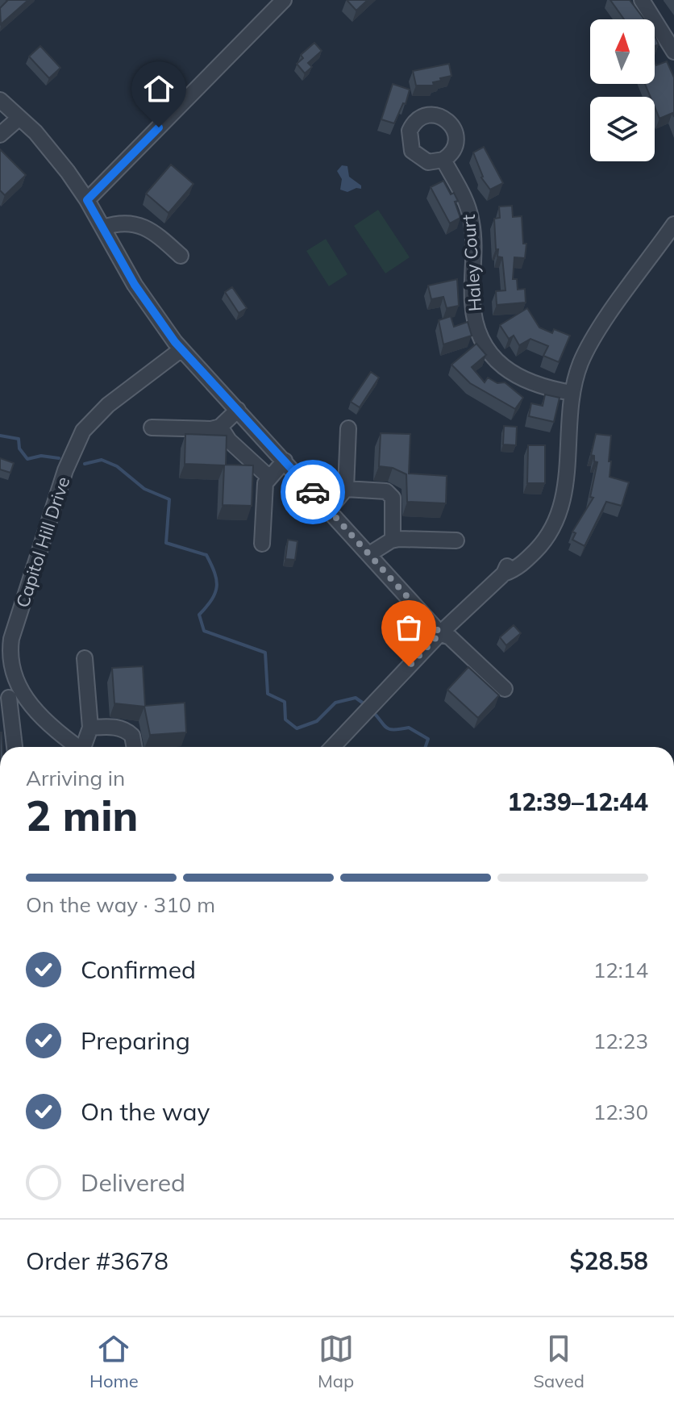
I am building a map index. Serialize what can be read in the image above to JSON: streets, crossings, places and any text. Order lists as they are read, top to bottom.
{
  "streets": {
    "street": ["Haley Court", "Capitol Hill Drive"]
  },
  "north": "top",
  "page": {
    "heading": ["2 min", "Arriving in", "12:39–12:44"],
    "panel": ["Order #3678", "$28.58"],
    "bar": "On the way · 310 m",
    "list": [
      ["Confirmed", "12:14"],
      ["Preparing", "12:23"],
      ["On the way", "12:30"],
      "Delivered"
    ],
    "tabs": ["Home", "Map", "Saved"]
  }
}
